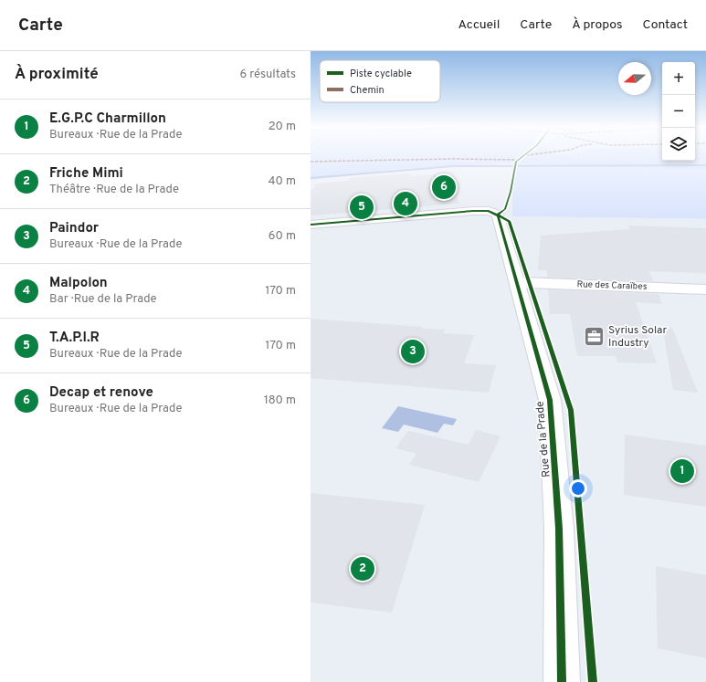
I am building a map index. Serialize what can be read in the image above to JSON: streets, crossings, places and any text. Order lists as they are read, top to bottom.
{
  "streets": {
    "street": ["Rue des Caraïbes", "Rue de la Prade"]
  },
  "crossings": [
    ["Rue des Caraïbes", "Rue de la Prade"]
  ],
  "places": {
    "office": ["Syrius Solar Industry"]
  },
  "legend": ["Piste cyclable", "Chemin"],
  "north": "left",
  "page": {
    "header": "Carte",
    "nav": [
      "Accueil",
      "Carte",
      "À propos",
      "Contact"
    ],
    "heading": ["À proximité", "6 résultats"],
    "map_buttons": ["+", "−"],
    "list": [
      {
        "mark": "1",
        "name": "E.G.P.C Charmillon",
        "note": "Bureaux · Rue de la Prade",
        "value": "20 m"
      },
      {
        "mark": "2",
        "name": "Friche Mimi",
        "note": "Théâtre · Rue de la Prade",
        "value": "40 m"
      },
      {
        "mark": "3",
        "name": "Paindor",
        "note": "Bureaux · Rue de la Prade",
        "value": "60 m"
      },
      {
        "mark": "4",
        "name": "Malpolon",
        "note": "Bar · Rue de la Prade",
        "value": "170 m"
      },
      {
        "mark": "5",
        "name": "T.A.P.I.R",
        "note": "Bureaux · Rue de la Prade",
        "value": "170 m"
      },
      {
        "mark": "6",
        "name": "Decap et renove",
        "note": "Bureaux · Rue de la Prade",
        "value": "180 m"
      }
    ],
    "pins": [
      "6",
      "4",
      "5",
      "3",
      "1",
      "2"
    ]
  }
}
